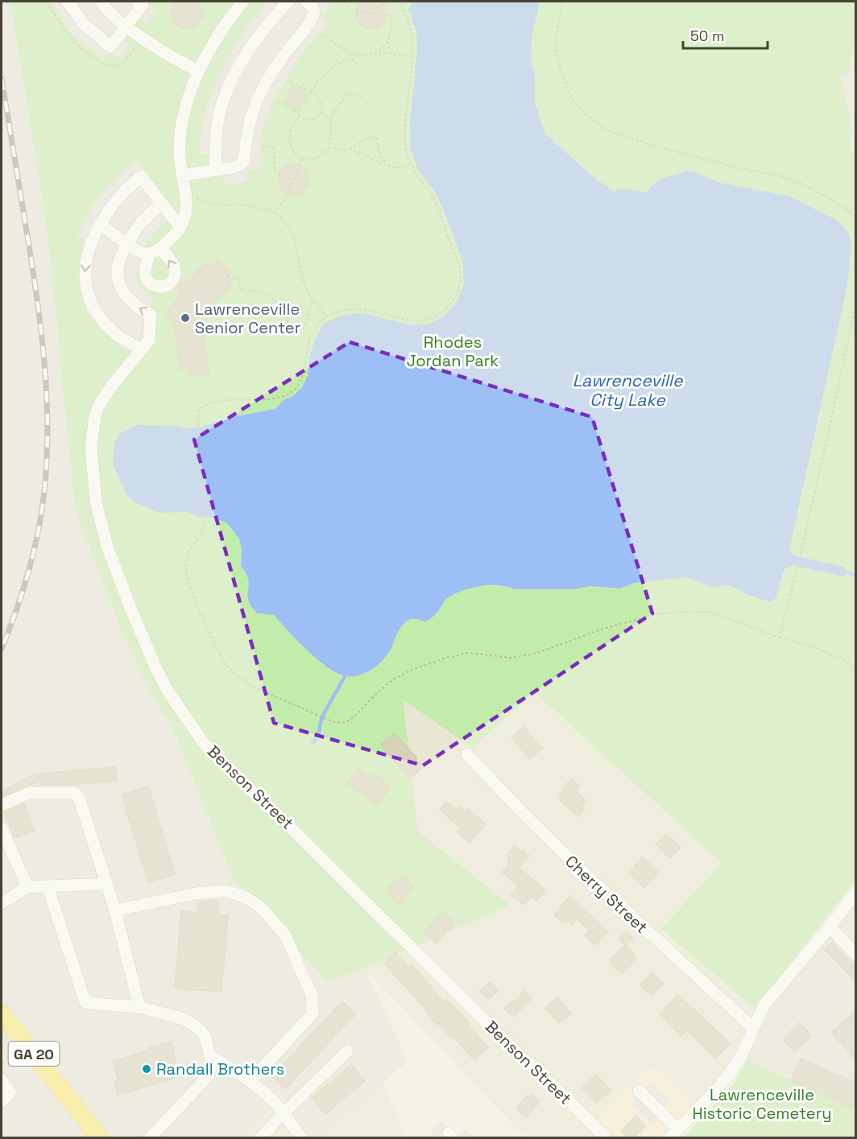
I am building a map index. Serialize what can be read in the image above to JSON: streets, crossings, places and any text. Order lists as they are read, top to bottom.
{
  "streets": {
    "highway": ["GA 20"],
    "street": ["Benson Street", "Cherry Street"]
  },
  "water": ["Lawrenceville City Lake"],
  "parks": ["Rhodes Jordan Park", "Lawrenceville Historic Cemetery"],
  "places": ["Lawrenceville Senior Center", "Randall Brothers"],
  "scale_bar": "50 m"
}
